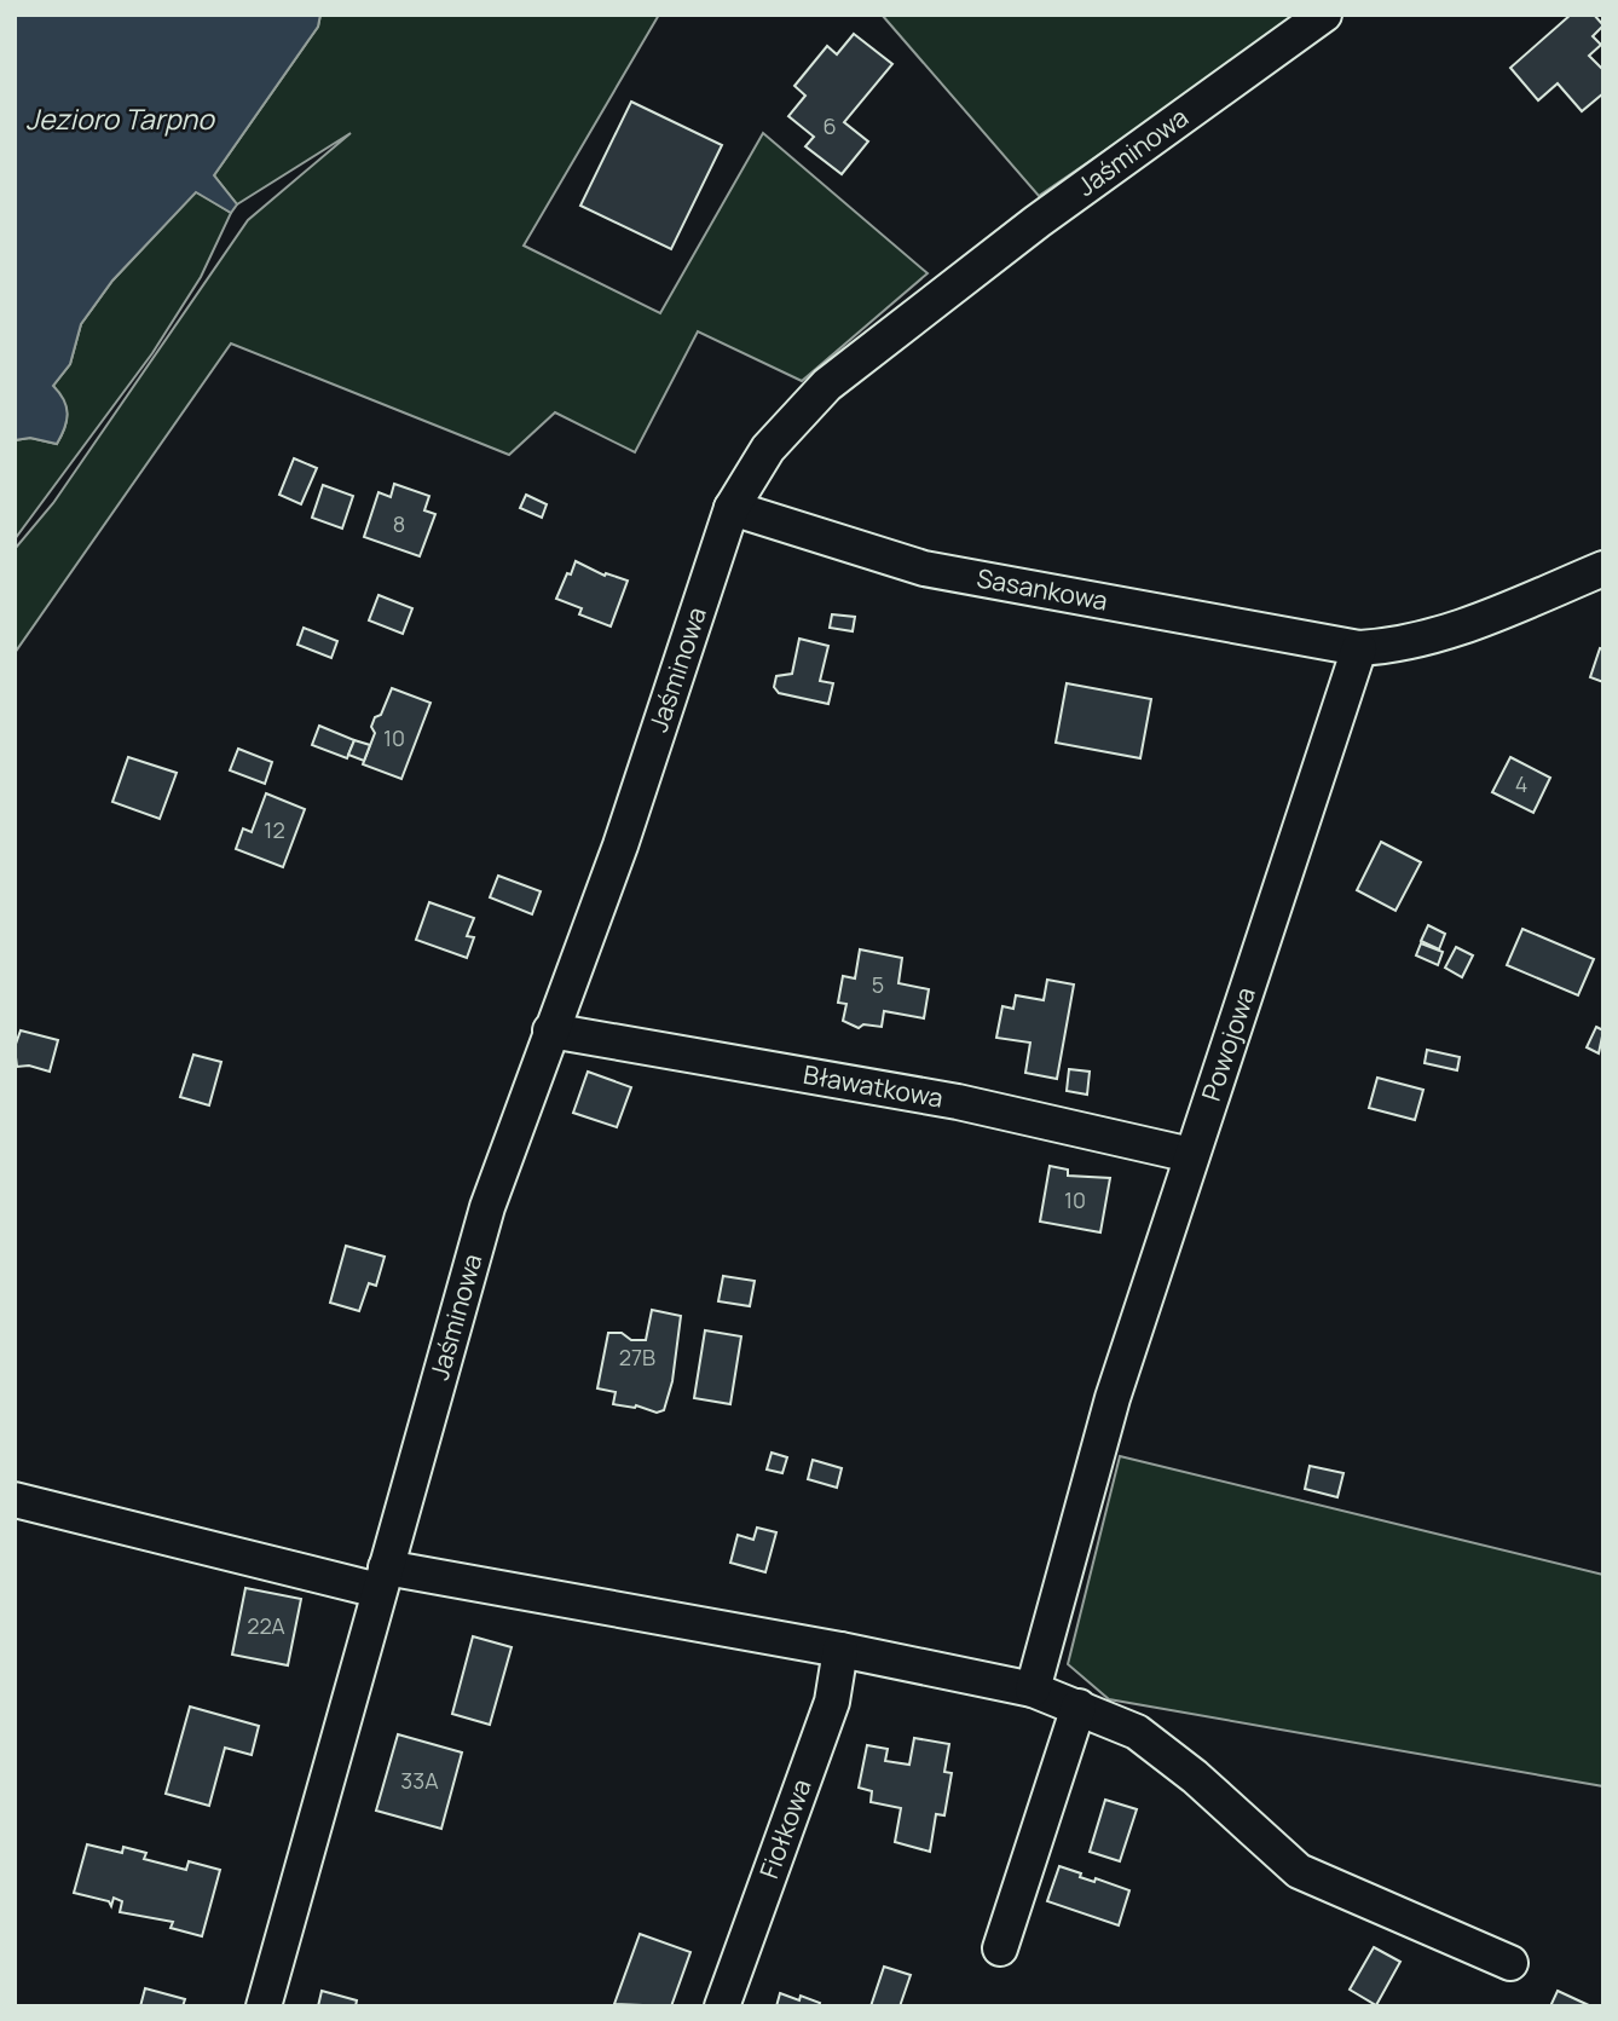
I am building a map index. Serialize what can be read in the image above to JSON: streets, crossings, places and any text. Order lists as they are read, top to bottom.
{
  "streets": {
    "street": [
      "Jaśminowa",
      "Sasankowa",
      "Powojowa",
      "Bławatkowa",
      "Fiołkowa"
    ]
  },
  "crossings": [
    ["Jaśminowa", "Sasankowa"],
    ["Jaśminowa", "Bławatkowa"],
    ["Sasankowa", "Powojowa"],
    ["Powojowa", "Bławatkowa"]
  ],
  "water": ["Jezioro Tarpno"],
  "house_numbers": [
    "6",
    "8",
    "10",
    "4",
    "12",
    "5",
    "10",
    "27B",
    "22A",
    "33A"
  ]
}
